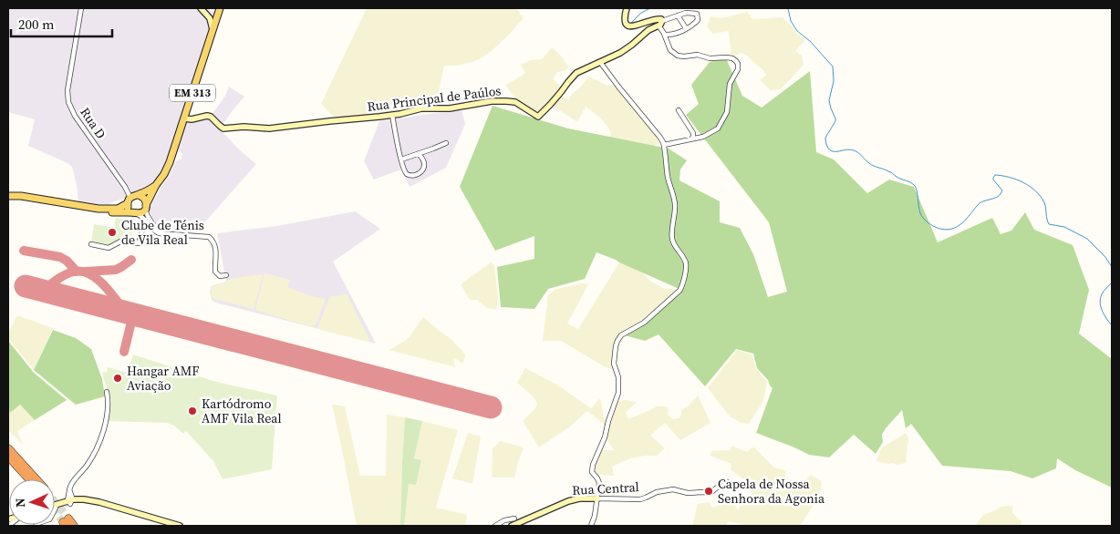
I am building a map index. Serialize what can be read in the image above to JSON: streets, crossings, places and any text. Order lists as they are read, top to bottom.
{
  "streets": {
    "main road": ["EM 313"],
    "street": ["Rua Principal de Paúlos", "Rua D", "Rua Central"]
  },
  "crossings": [
    ["EM 313", "Rua Principal de Paúlos"],
    ["EM 313", "Rua D"]
  ],
  "places": [
    "Clube de Ténis de Vila Real",
    "Hangar AMF Aviação",
    "Kartódromo AMF Vila Real",
    "Capela de Nossa Senhora da Agonia"
  ],
  "scale_bar": "200 m",
  "north": "left"
}
